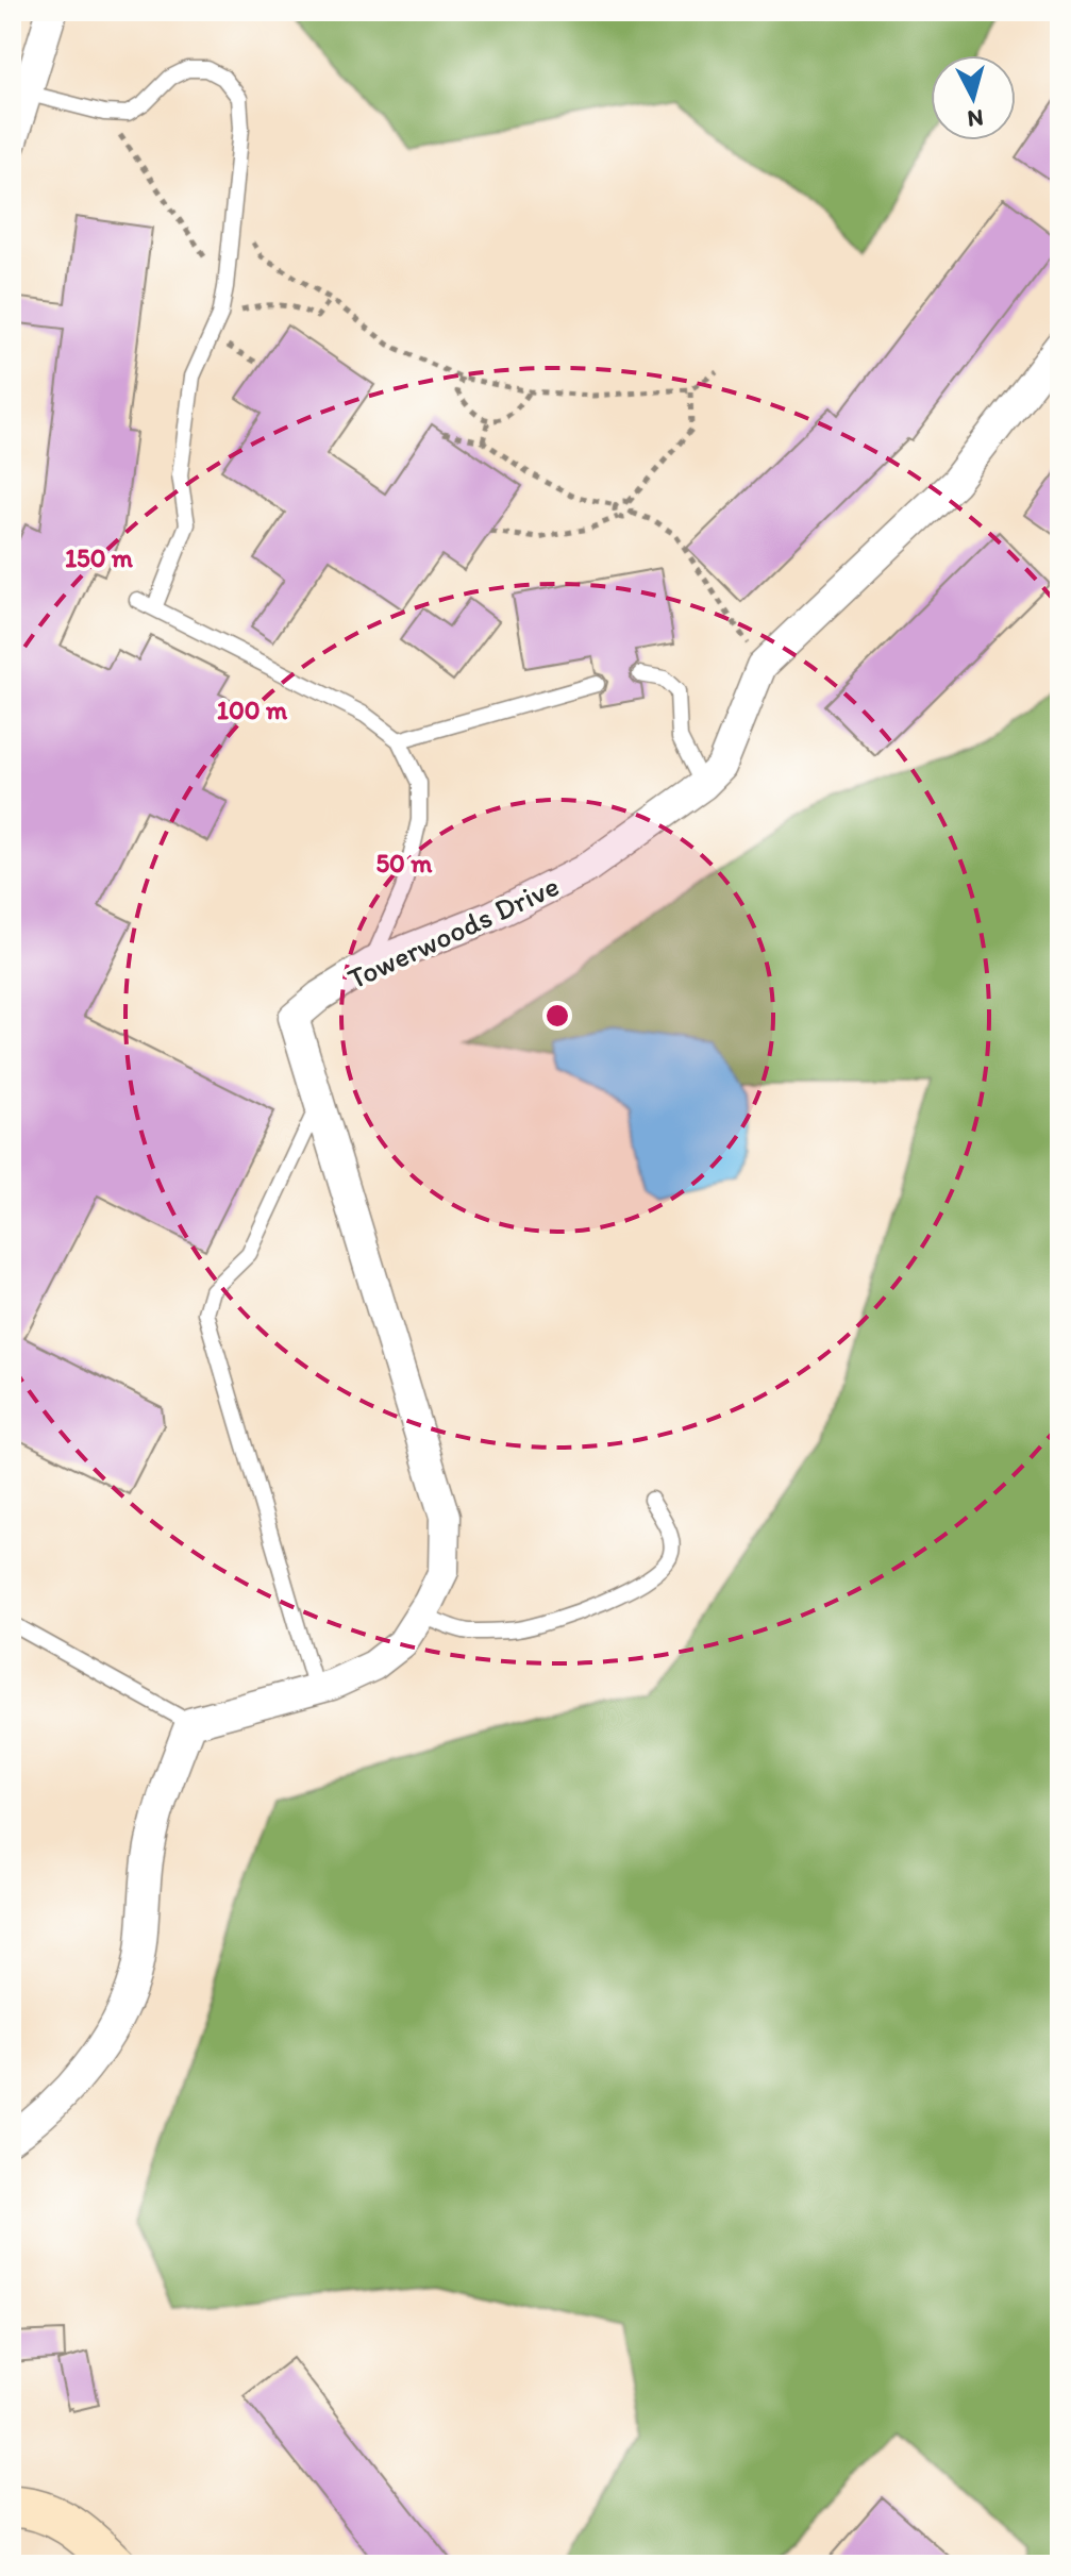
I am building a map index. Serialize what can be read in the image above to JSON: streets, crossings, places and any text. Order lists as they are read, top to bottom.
{
  "streets": {
    "street": ["Towerwoods Drive"]
  },
  "north": "bottom",
  "rings": ["150 m", "100 m", "50 m"]
}
